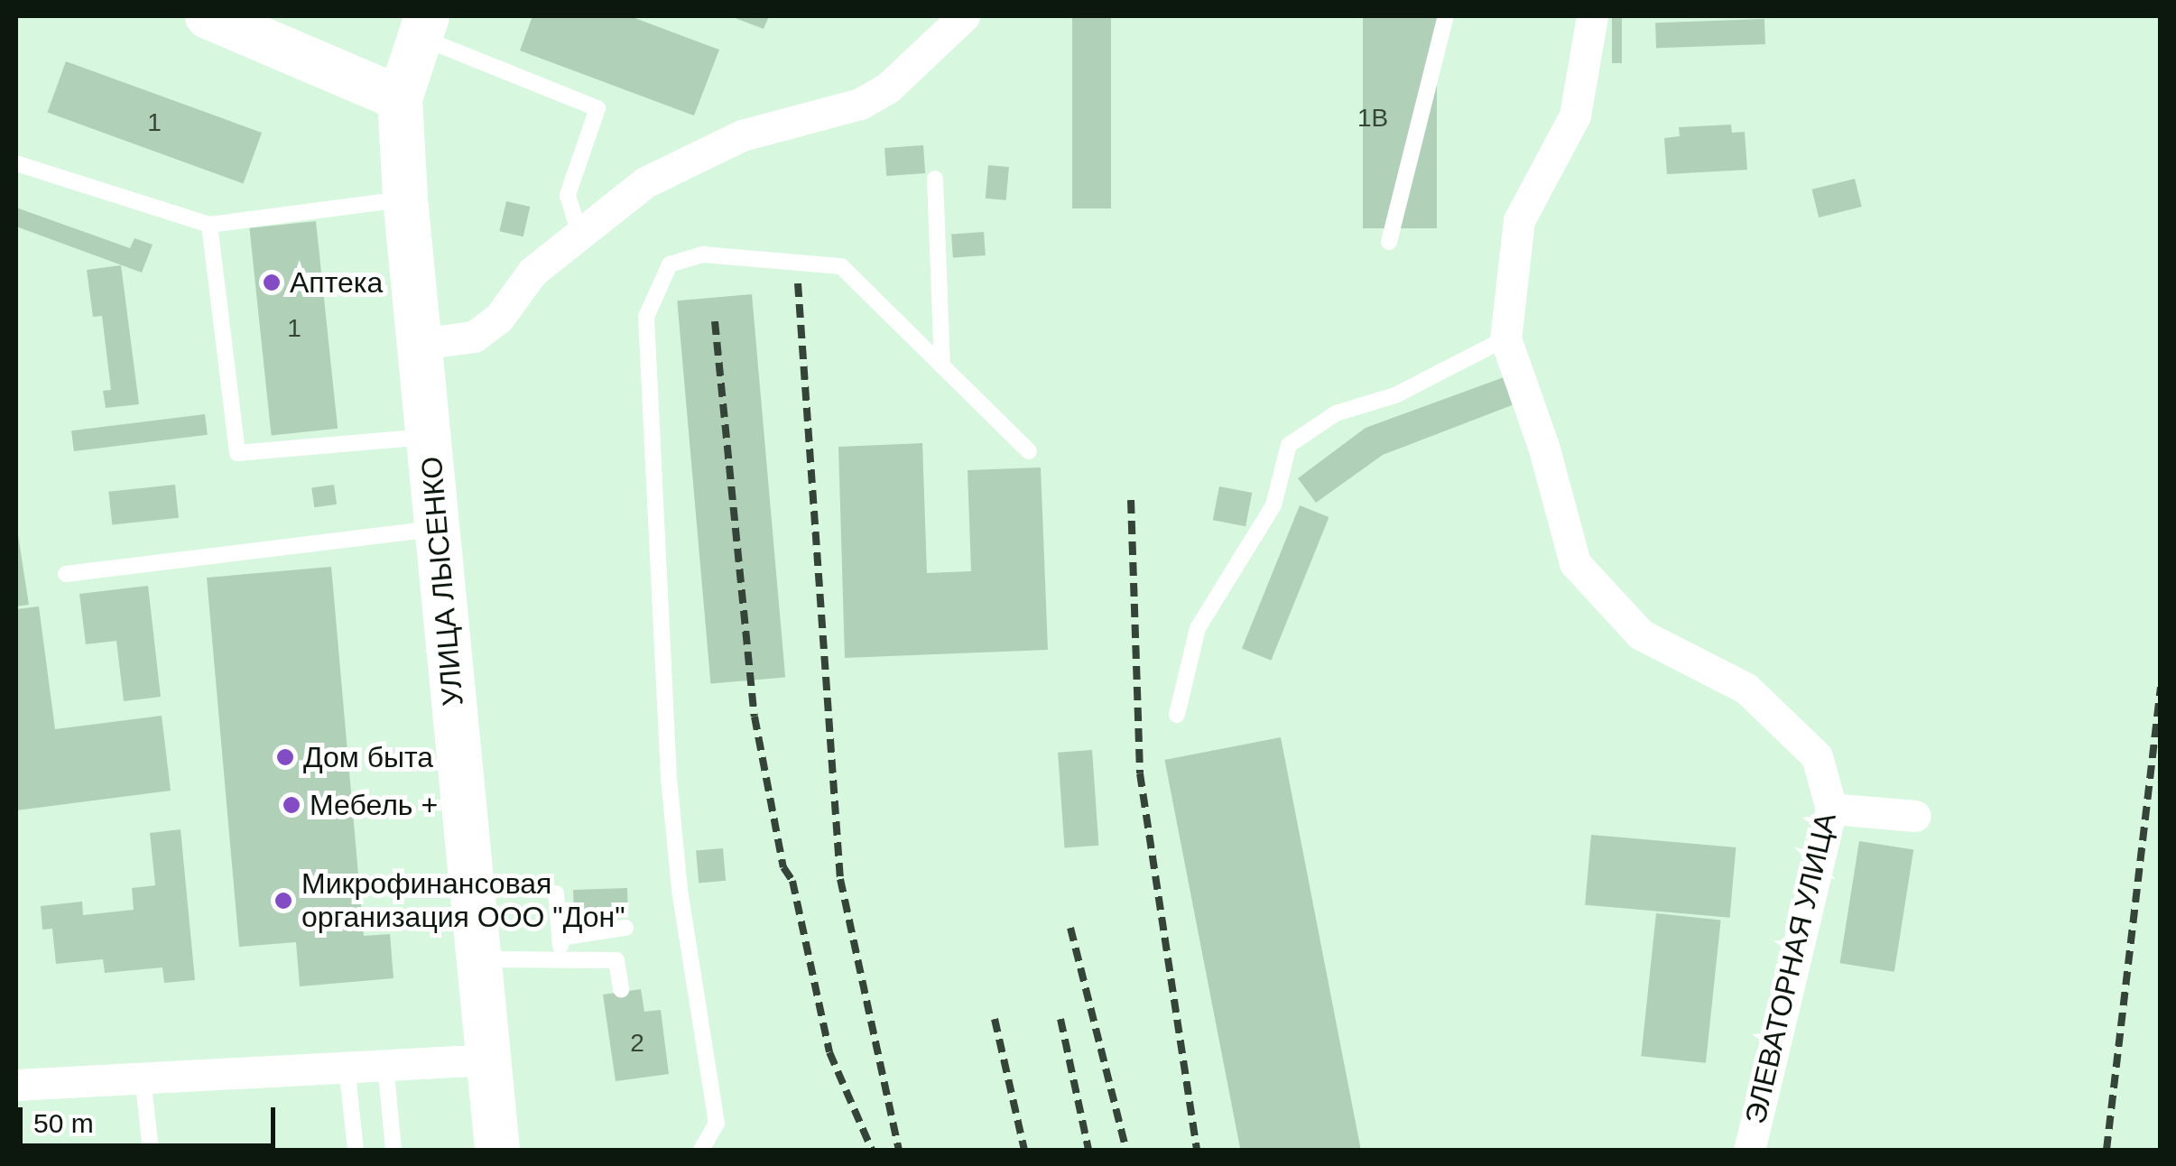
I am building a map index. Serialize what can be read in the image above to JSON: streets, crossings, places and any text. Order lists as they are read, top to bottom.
{
  "streets": {
    "main road": ["УЛИЦА ЛЫСЕНКО"],
    "street": ["ЭЛЕВАТОРНАЯ УЛИЦА"]
  },
  "places": [
    "Аптека",
    "Дом быта",
    "Мебель +",
    "Микрофинансовая организация ООО \"Дон\""
  ],
  "house_numbers": [
    "1В",
    "1",
    "1",
    "2"
  ],
  "scale_bar": "50 m"
}
